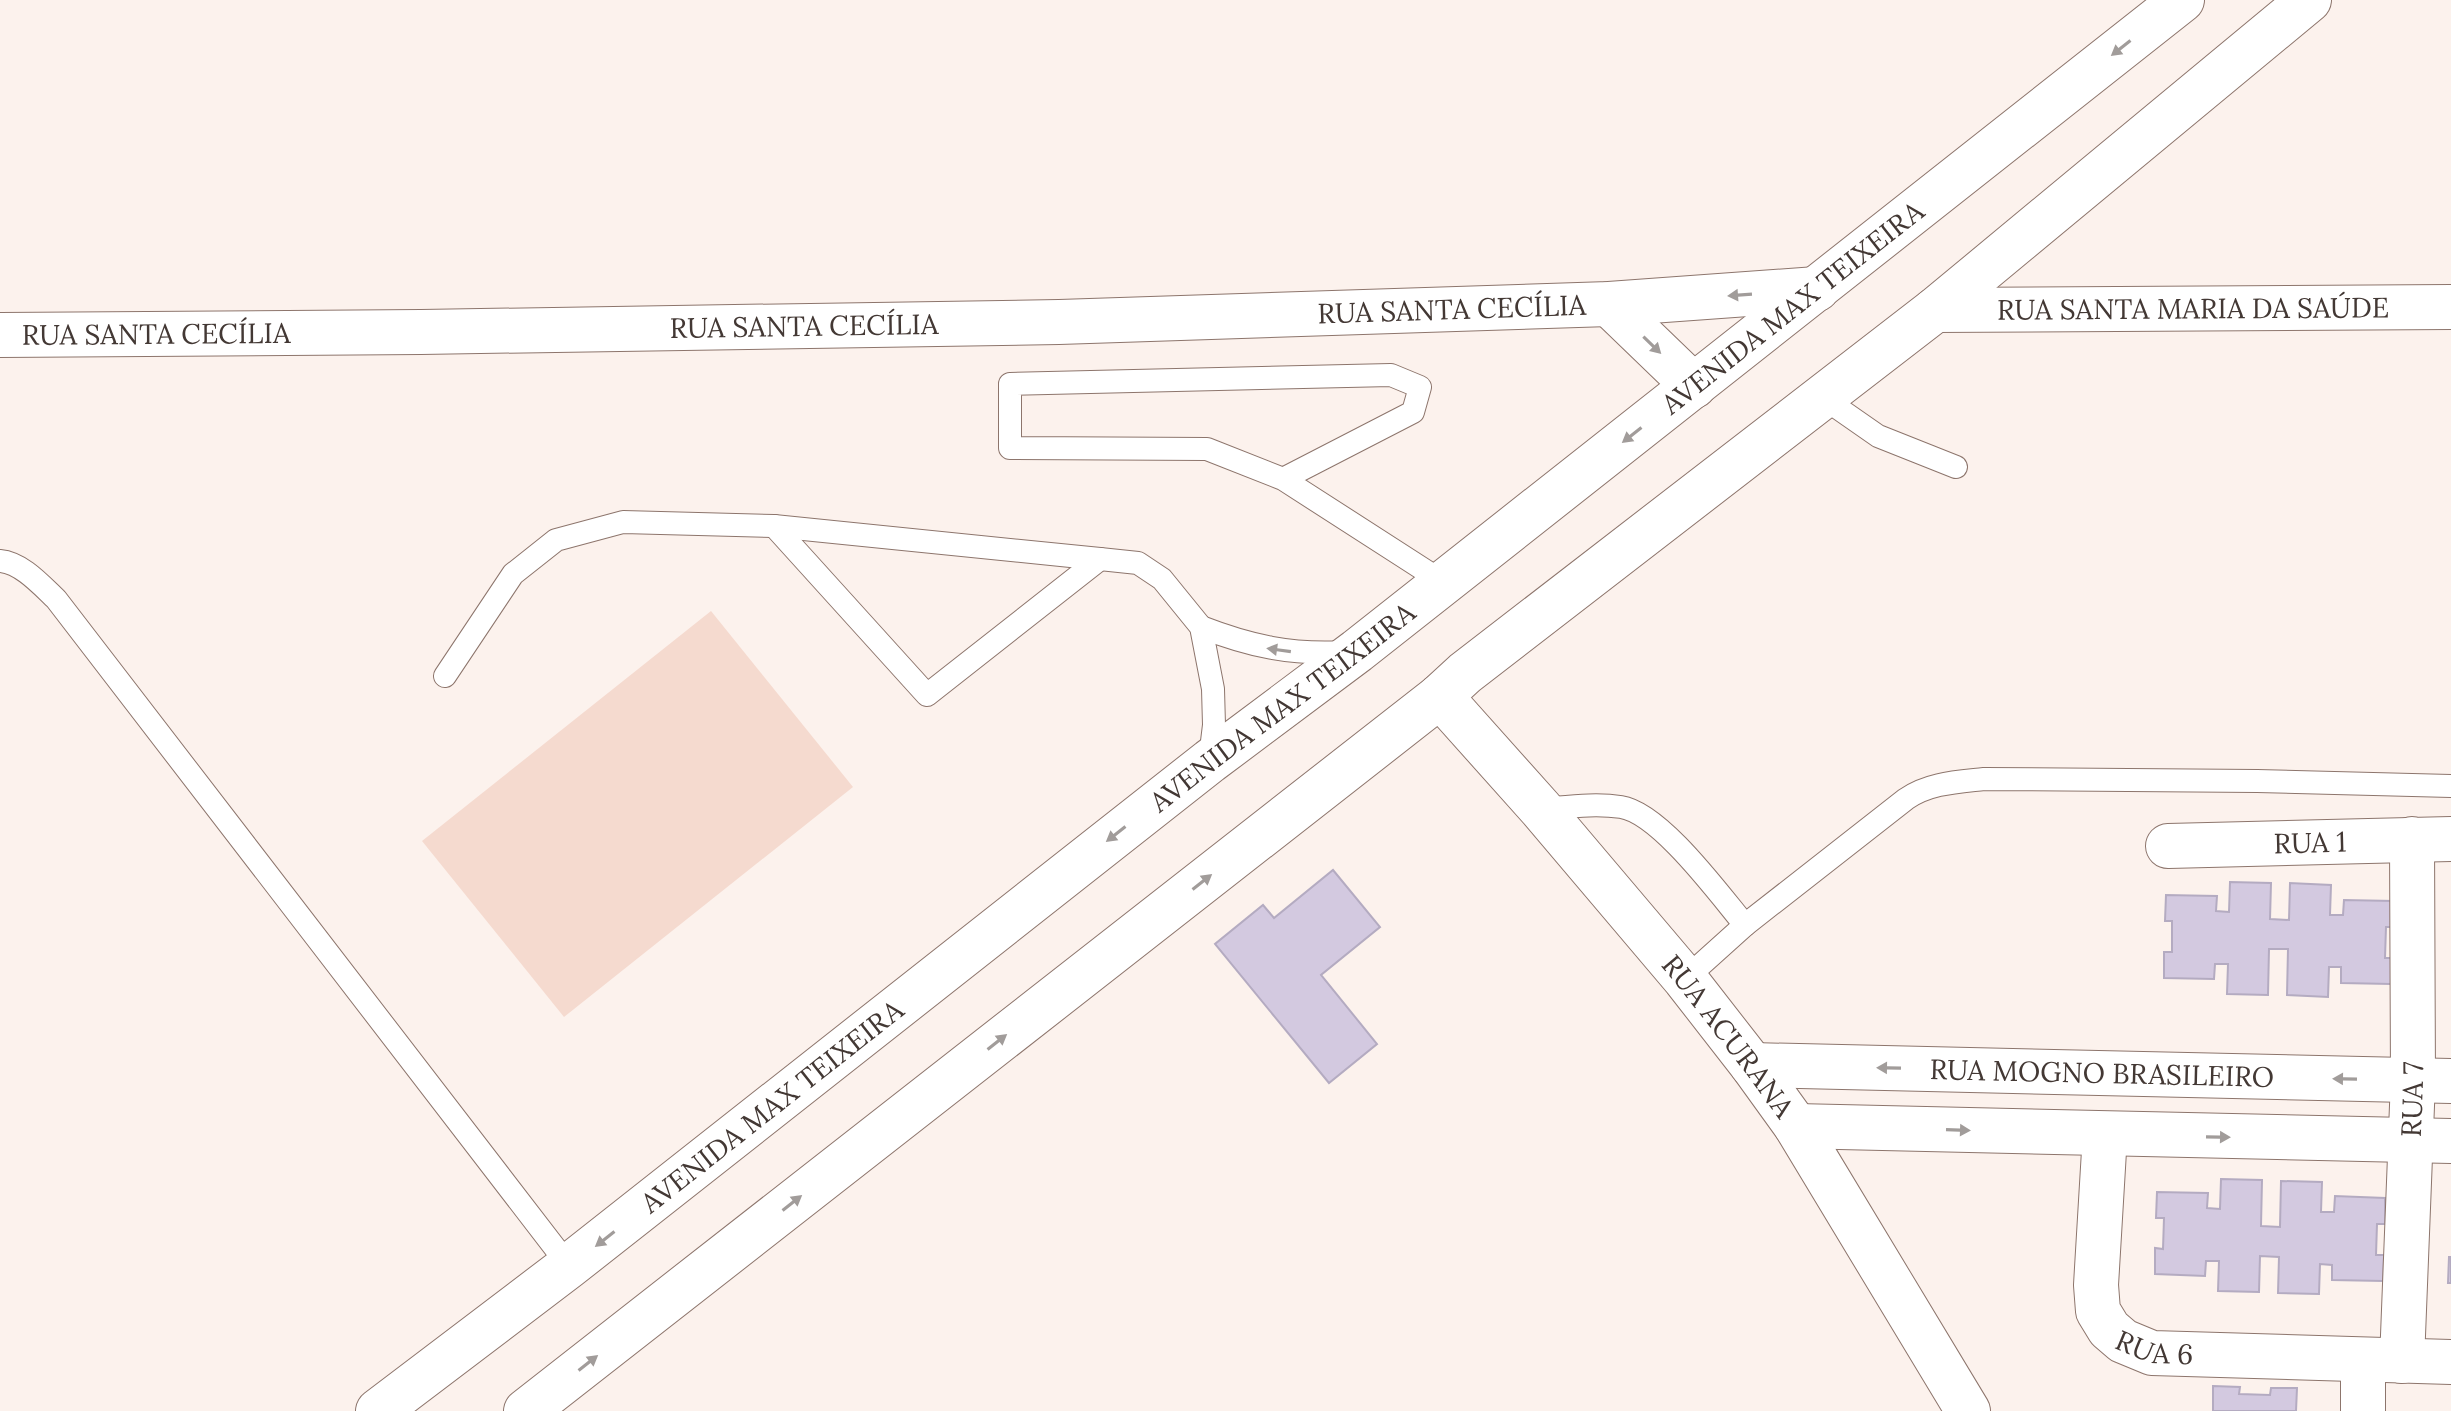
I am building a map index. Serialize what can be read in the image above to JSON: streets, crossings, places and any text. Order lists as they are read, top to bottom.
{
  "streets": {
    "street": [
      "AVENIDA MAX TEIXEIRA",
      "RUA SANTA MARIA DA SAÚDE",
      "RUA SANTA CECÍLIA",
      "RUA 1",
      "RUA ACURANA",
      "RUA MOGNO BRASILEIRO",
      "RUA 7",
      "RUA 6"
    ]
  },
  "crossings": [
    ["AVENIDA MAX TEIXEIRA", "RUA SANTA CECÍLIA"],
    ["RUA 1", "RUA 7"],
    ["RUA ACURANA", "RUA MOGNO BRASILEIRO"],
    ["RUA MOGNO BRASILEIRO", "RUA 7"],
    ["RUA 7", "RUA 6"]
  ]
}
